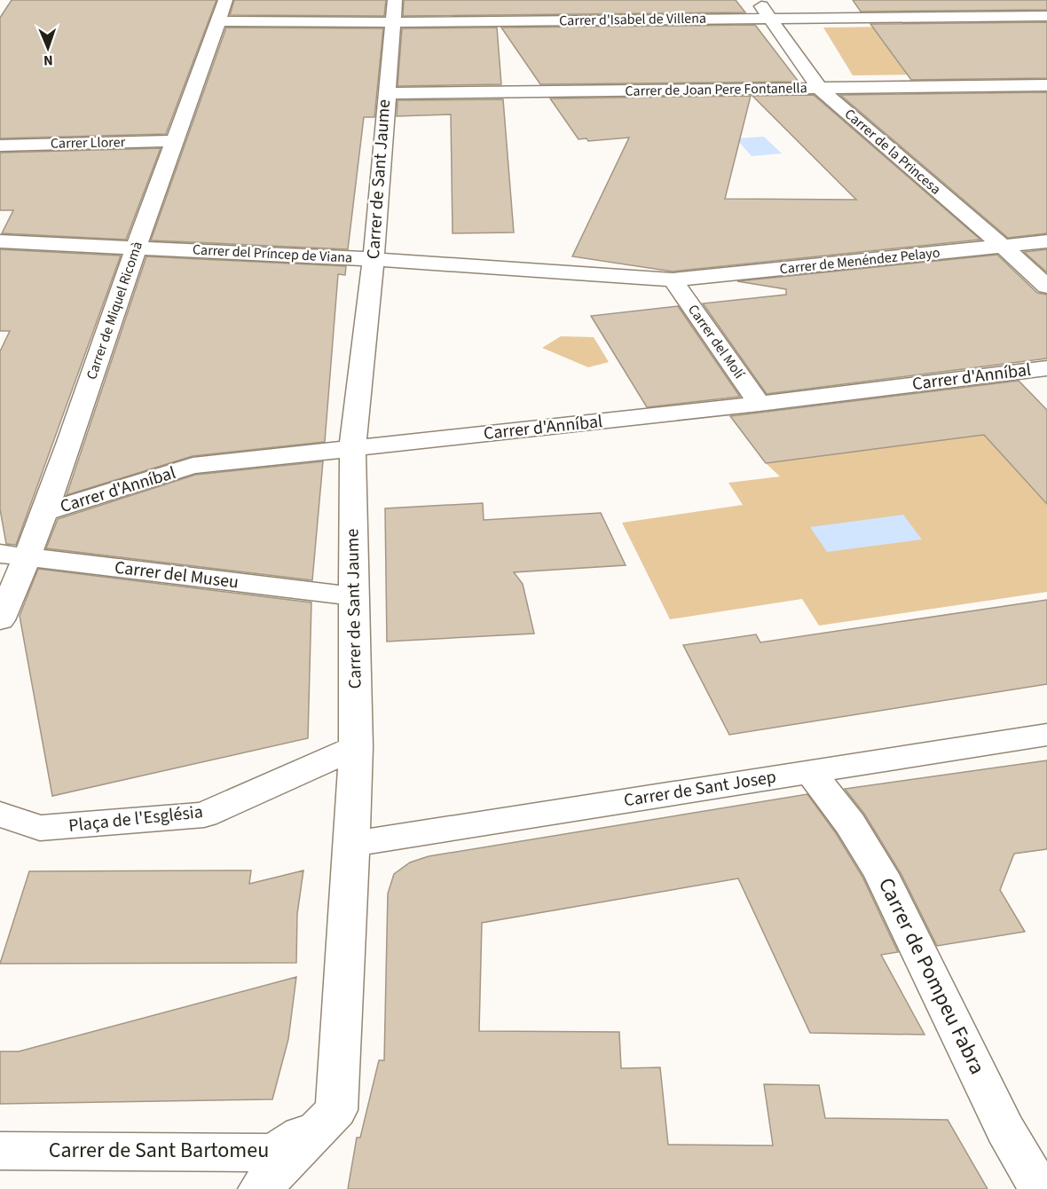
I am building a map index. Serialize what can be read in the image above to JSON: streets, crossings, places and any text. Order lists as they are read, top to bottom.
{
  "streets": {
    "street": [
      "Carrer d'Isabel de Villena",
      "Carrer de Joan Pere Fontanella",
      "Carrer Llorer",
      "Carrer de la Princesa",
      "Carrer de Sant Jaume",
      "Carrer del Príncep de Viana",
      "Carrer de Menéndez Pelayo",
      "Carrer de Miquel Ricomà",
      "Carrer del Molí",
      "Carrer d'Anníbal",
      "Carrer del Museu",
      "Carrer de Sant Josep",
      "Plaça de l'Església",
      "Carrer de Pompeu Fabra",
      "Carrer de Sant Bartomeu"
    ]
  },
  "crossings": [
    ["Carrer d'Isabel de Villena", "Carrer de la Princesa"],
    ["Carrer d'Isabel de Villena", "Carrer de Sant Jaume"],
    ["Carrer d'Isabel de Villena", "Carrer de Miquel Ricomà"],
    ["Carrer de Joan Pere Fontanella", "Carrer de la Princesa"],
    ["Carrer de Joan Pere Fontanella", "Carrer de Sant Jaume"],
    ["Carrer Llorer", "Carrer de Miquel Ricomà"],
    ["Carrer de la Princesa", "Carrer de Menéndez Pelayo"],
    ["Carrer de Sant Jaume", "Carrer del Príncep de Viana"],
    ["Carrer de Sant Jaume", "Carrer d'Anníbal"],
    ["Carrer de Sant Jaume", "Carrer del Museu"],
    ["Carrer de Sant Jaume", "Carrer de Sant Josep"],
    ["Carrer de Sant Jaume", "Plaça de l'Església"],
    ["Carrer de Sant Jaume", "Carrer de Sant Bartomeu"],
    ["Carrer del Príncep de Viana", "Carrer de Menéndez Pelayo"],
    ["Carrer del Príncep de Viana", "Carrer de Miquel Ricomà"],
    ["Carrer del Príncep de Viana", "Carrer del Molí"],
    ["Carrer de Menéndez Pelayo", "Carrer del Molí"],
    ["Carrer de Miquel Ricomà", "Carrer d'Anníbal"],
    ["Carrer de Miquel Ricomà", "Carrer del Museu"],
    ["Carrer del Molí", "Carrer d'Anníbal"],
    ["Carrer de Sant Josep", "Carrer de Pompeu Fabra"]
  ],
  "north": "bottom"
}
